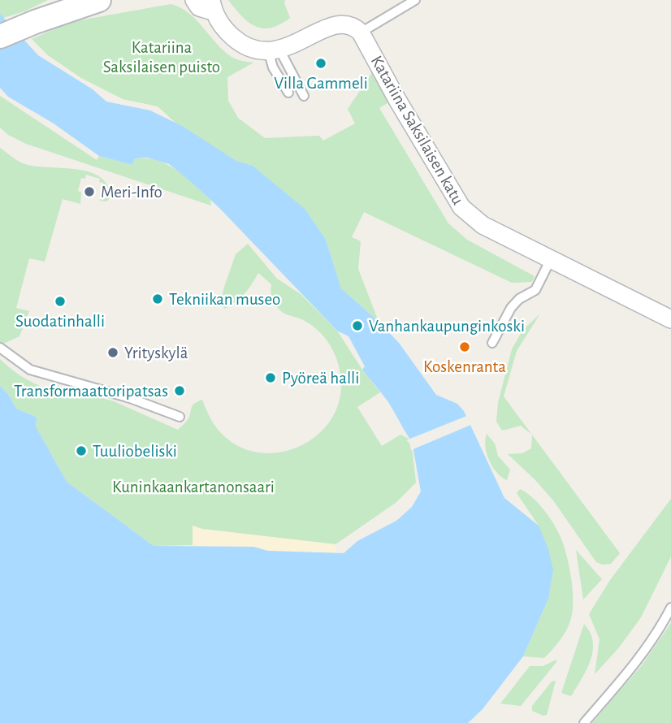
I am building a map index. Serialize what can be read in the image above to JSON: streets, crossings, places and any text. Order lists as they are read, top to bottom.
{
  "streets": {
    "street": ["Katariina Saksilaisen katu"]
  },
  "parks": ["Katariina Saksilaisen puisto", "Kuninkaankartanonsaari"],
  "places": [
    "Villa Gammeli",
    "Meri-Info",
    "Tekniikan museo",
    "Suodatinhalli",
    "Vanhankaupunginkoski",
    "Koskenranta",
    "Yrityskylä",
    "Pyöreä halli",
    "Transformaattoripatsas",
    "Tuuliobeliski"
  ]
}
